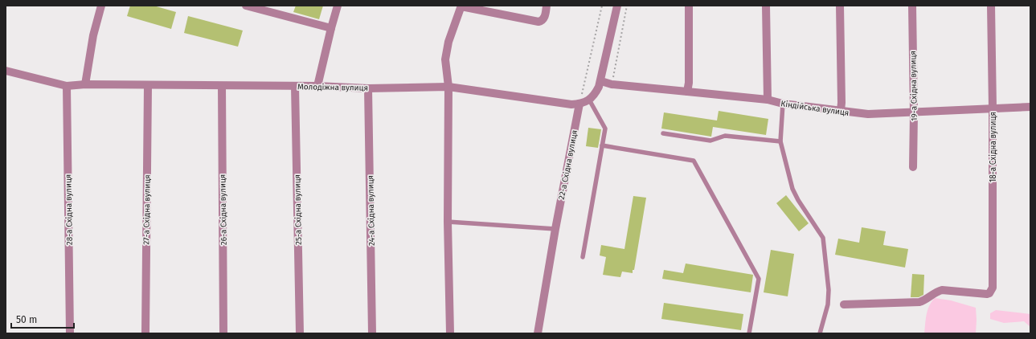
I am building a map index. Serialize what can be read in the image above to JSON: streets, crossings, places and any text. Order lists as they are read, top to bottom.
{
  "streets": {
    "street": [
      "19-а Східна вулиця",
      "Молодіжна вулиця",
      "Кіндійська вулиця",
      "18-а Східна вулиця",
      "22-а Східна вулиця",
      "28-а Східна вулиця",
      "27-а Східна вулиця",
      "26-а Східна вулиця",
      "25-а Східна вулиця",
      "24-а Східна вулиця"
    ]
  },
  "crossings": [
    ["19-а Східна вулиця", "Кіндійська вулиця"],
    ["Молодіжна вулиця", "22-а Східна вулиця"],
    ["Молодіжна вулиця", "28-а Східна вулиця"],
    ["Молодіжна вулиця", "27-а Східна вулиця"],
    ["Молодіжна вулиця", "26-а Східна вулиця"],
    ["Молодіжна вулиця", "25-а Східна вулиця"],
    ["Молодіжна вулиця", "24-а Східна вулиця"],
    ["Кіндійська вулиця", "18-а Східна вулиця"]
  ],
  "scale_bar": "50 m"
}
